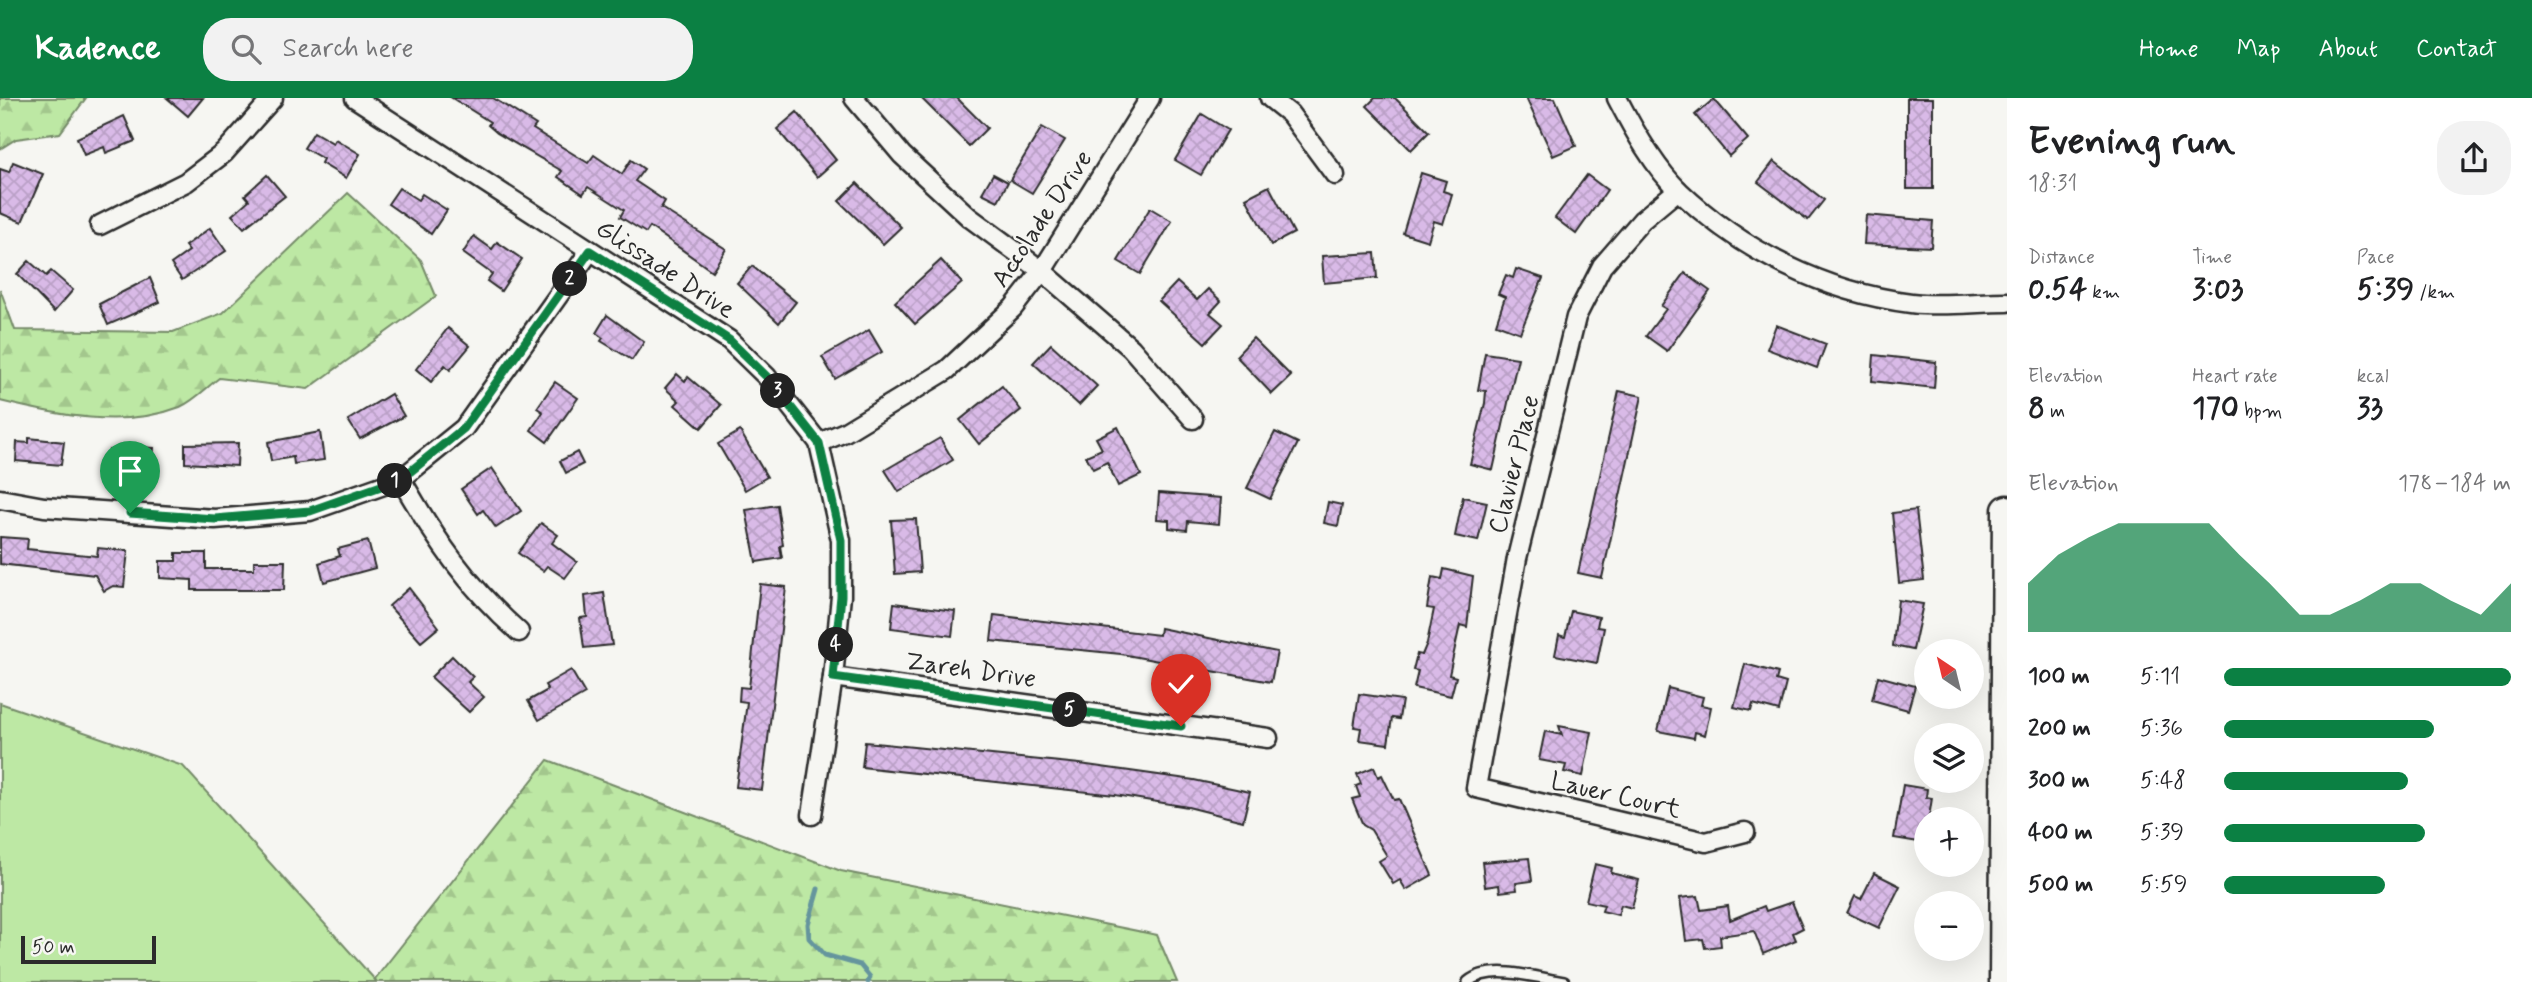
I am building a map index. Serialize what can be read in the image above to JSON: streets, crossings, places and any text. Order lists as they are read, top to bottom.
{
  "streets": {
    "street": [
      "Accolade Drive",
      "Glissade Drive",
      "Clavier Place",
      "Zareh Drive",
      "Lauer Court"
    ]
  },
  "crossings": [
    ["Accolade Drive", "Glissade Drive"],
    ["Glissade Drive", "Zareh Drive"],
    ["Clavier Place", "Lauer Court"]
  ],
  "scale_bar": "50 m",
  "north": "top left",
  "page": {
    "header": "Kadence",
    "search": "Search here",
    "nav": [
      "Home",
      "Map",
      "About",
      "Contact"
    ],
    "heading": ["Evening run", "18:31"],
    "stats": [
      ["Distance", "0.54 km"],
      ["Time", "3:03"],
      ["Pace", "5:39 /km"],
      ["Elevation", "8 m"],
      ["Heart rate", "170 bpm"],
      ["kcal", "33"]
    ],
    "pins": [
      "2",
      "3",
      "1",
      "4",
      "5"
    ],
    "chart": ["Elevation", "178–184 m"],
    "map_buttons": ["+", "−"],
    "list": [
      {
        "name": "100 m",
        "note": "5:11"
      },
      {
        "name": "200 m",
        "note": "5:36"
      },
      {
        "name": "300 m",
        "note": "5:48"
      },
      {
        "name": "400 m",
        "note": "5:39"
      },
      {
        "name": "500 m",
        "note": "5:59"
      }
    ],
    "scale": "50 m"
  }
}
